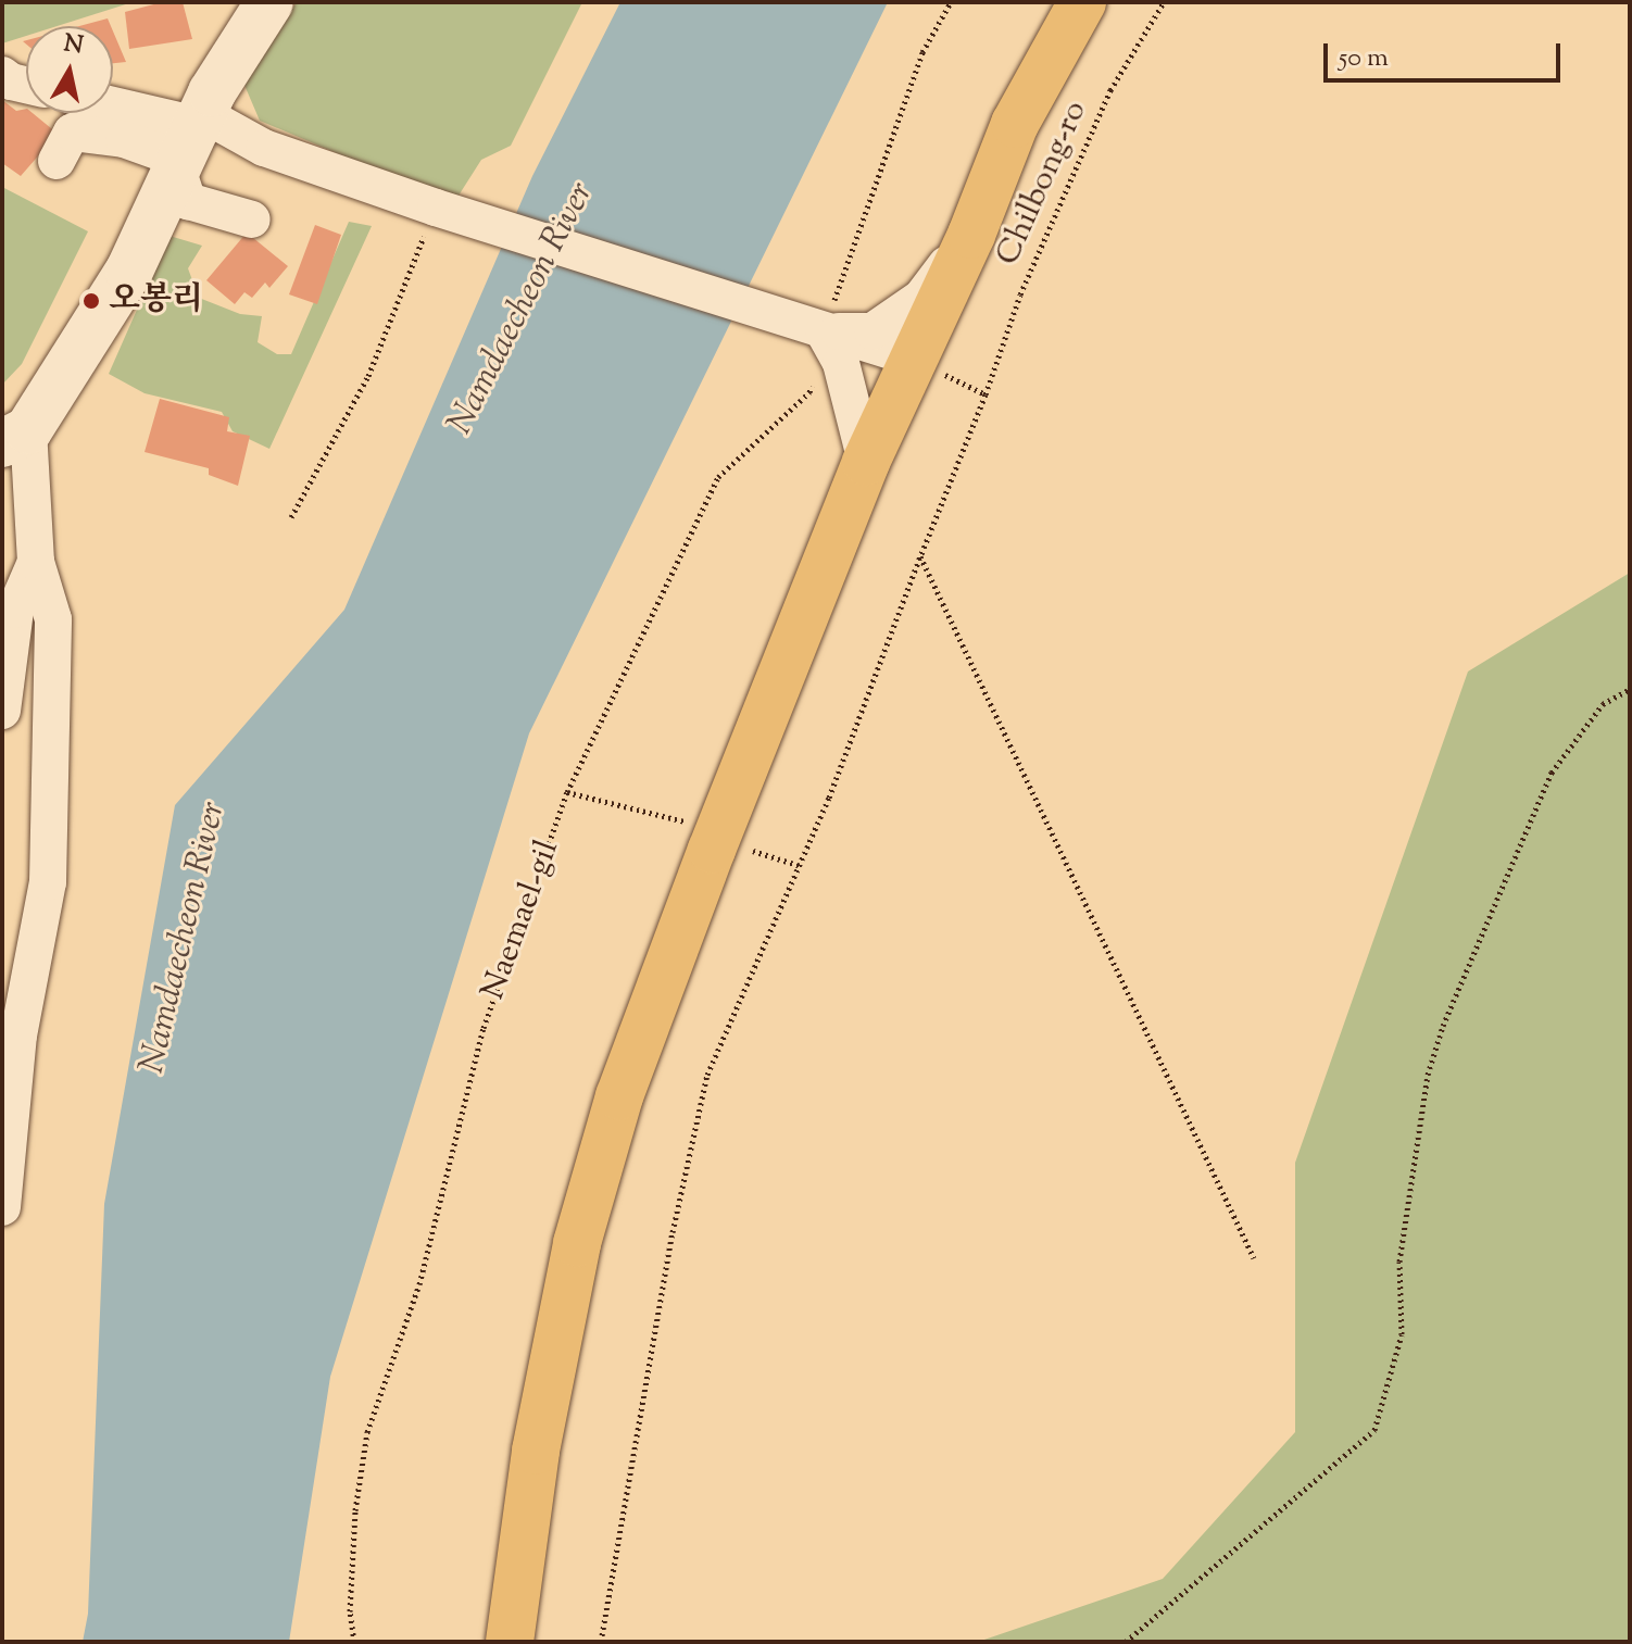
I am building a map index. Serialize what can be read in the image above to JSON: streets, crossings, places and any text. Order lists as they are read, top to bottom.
{
  "streets": {
    "path": ["Chilbong-ro", "Naemael-gil"]
  },
  "water": ["Namdaecheon River"],
  "places": ["오봉리"],
  "scale_bar": "50 m",
  "north": "top"
}
